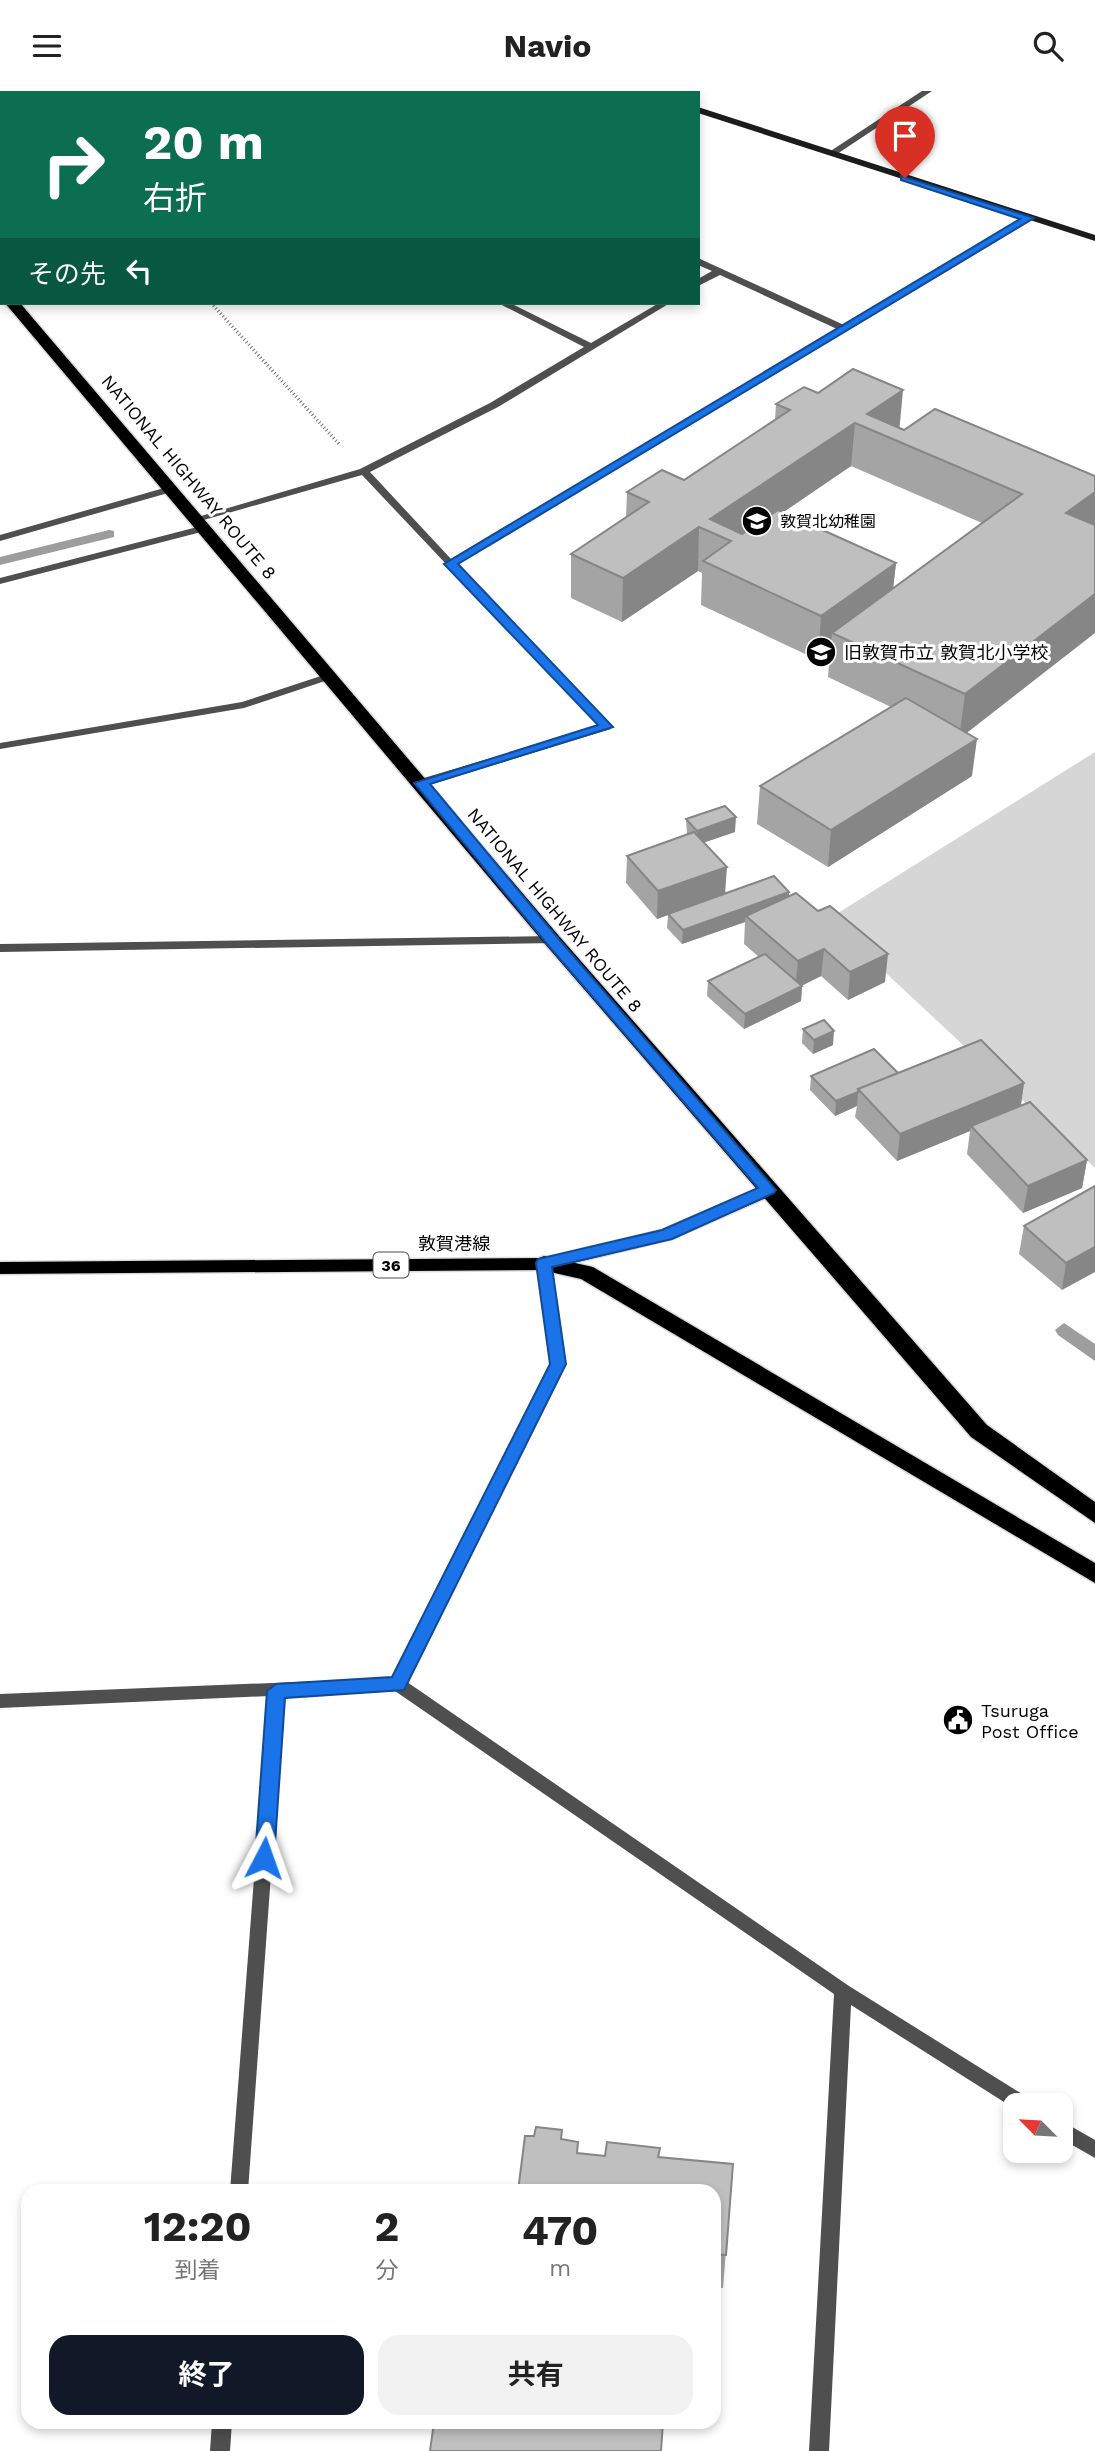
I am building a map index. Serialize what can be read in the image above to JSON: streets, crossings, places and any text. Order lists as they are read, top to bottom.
{
  "streets": {
    "highway": ["NATIONAL HIGHWAY ROUTE 8"],
    "main road": ["敦賀港線", "36"]
  },
  "crossings": [
    ["NATIONAL HIGHWAY ROUTE 8", "敦賀港線"]
  ],
  "places": {
    "school or university": ["敦賀北幼稚園", "旧敦賀市立 敦賀北小学校"],
    "public building": ["Tsuruga Post Office"]
  },
  "north": "top left",
  "page": {
    "header": "Navio",
    "turn": ["20 m", "右折"],
    "then": "その先",
    "eta": [
      "12:20",
      "到着",
      "2",
      "分",
      "470",
      "m"
    ],
    "buttons": ["終了", "共有"]
  }
}
